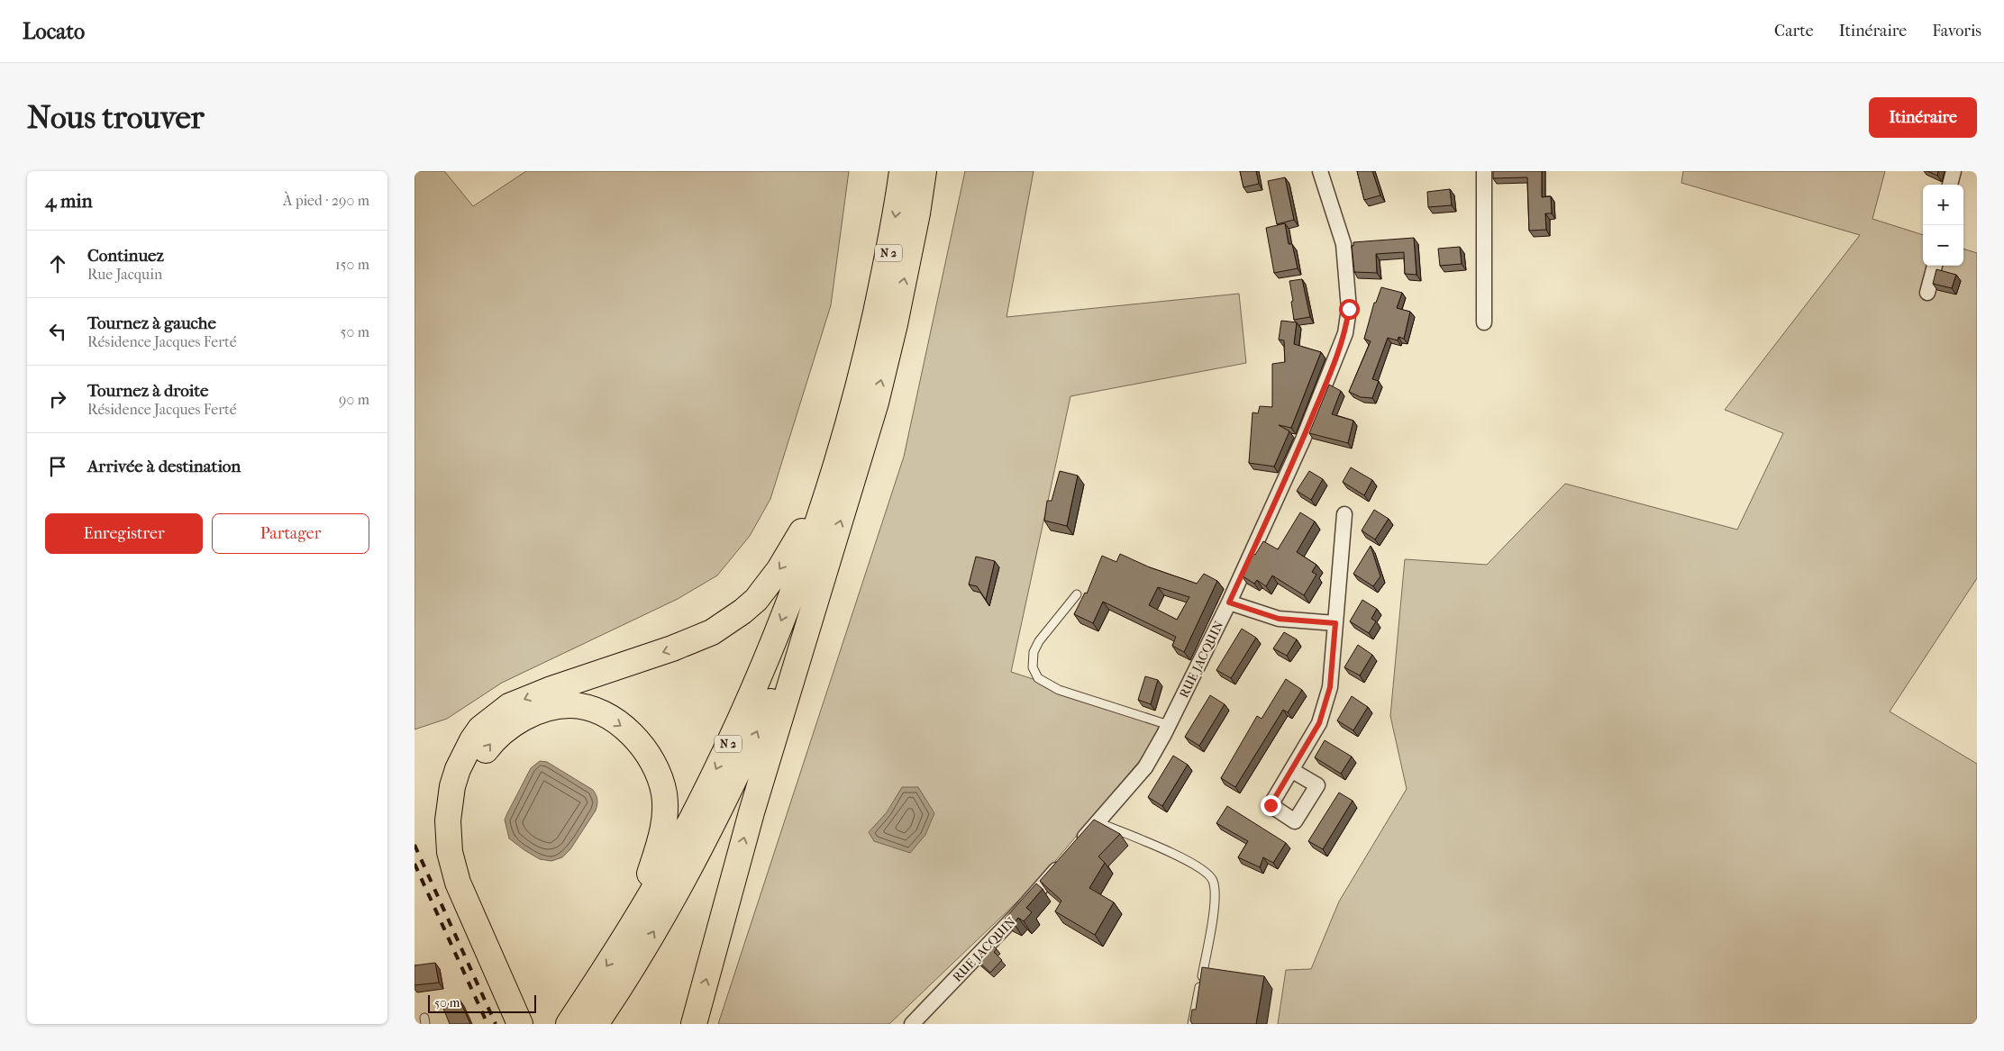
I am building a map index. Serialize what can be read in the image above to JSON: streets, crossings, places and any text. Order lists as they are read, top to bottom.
{
  "streets": {
    "highway": ["N 2"],
    "street": ["RUE JACQUIN"]
  },
  "scale_bar": "50 m",
  "page": {
    "header": "Locato",
    "nav": ["Carte", "Itinéraire", "Favoris"],
    "buttons": [
      "Itinéraire",
      ["Enregistrer", "Partager"]
    ],
    "title": "Nous trouver",
    "heading": ["4 min", "À pied · 290 m"],
    "map_buttons": ["+", "−"],
    "list": [
      ["Continuez", "Rue Jacquin", "150 m"],
      ["Tournez à gauche", "Résidence Jacques Ferté", "50 m"],
      ["Tournez à droite", "Résidence Jacques Ferté", "90 m"],
      "Arrivée à destination"
    ],
    "scale": "50 m"
  }
}
